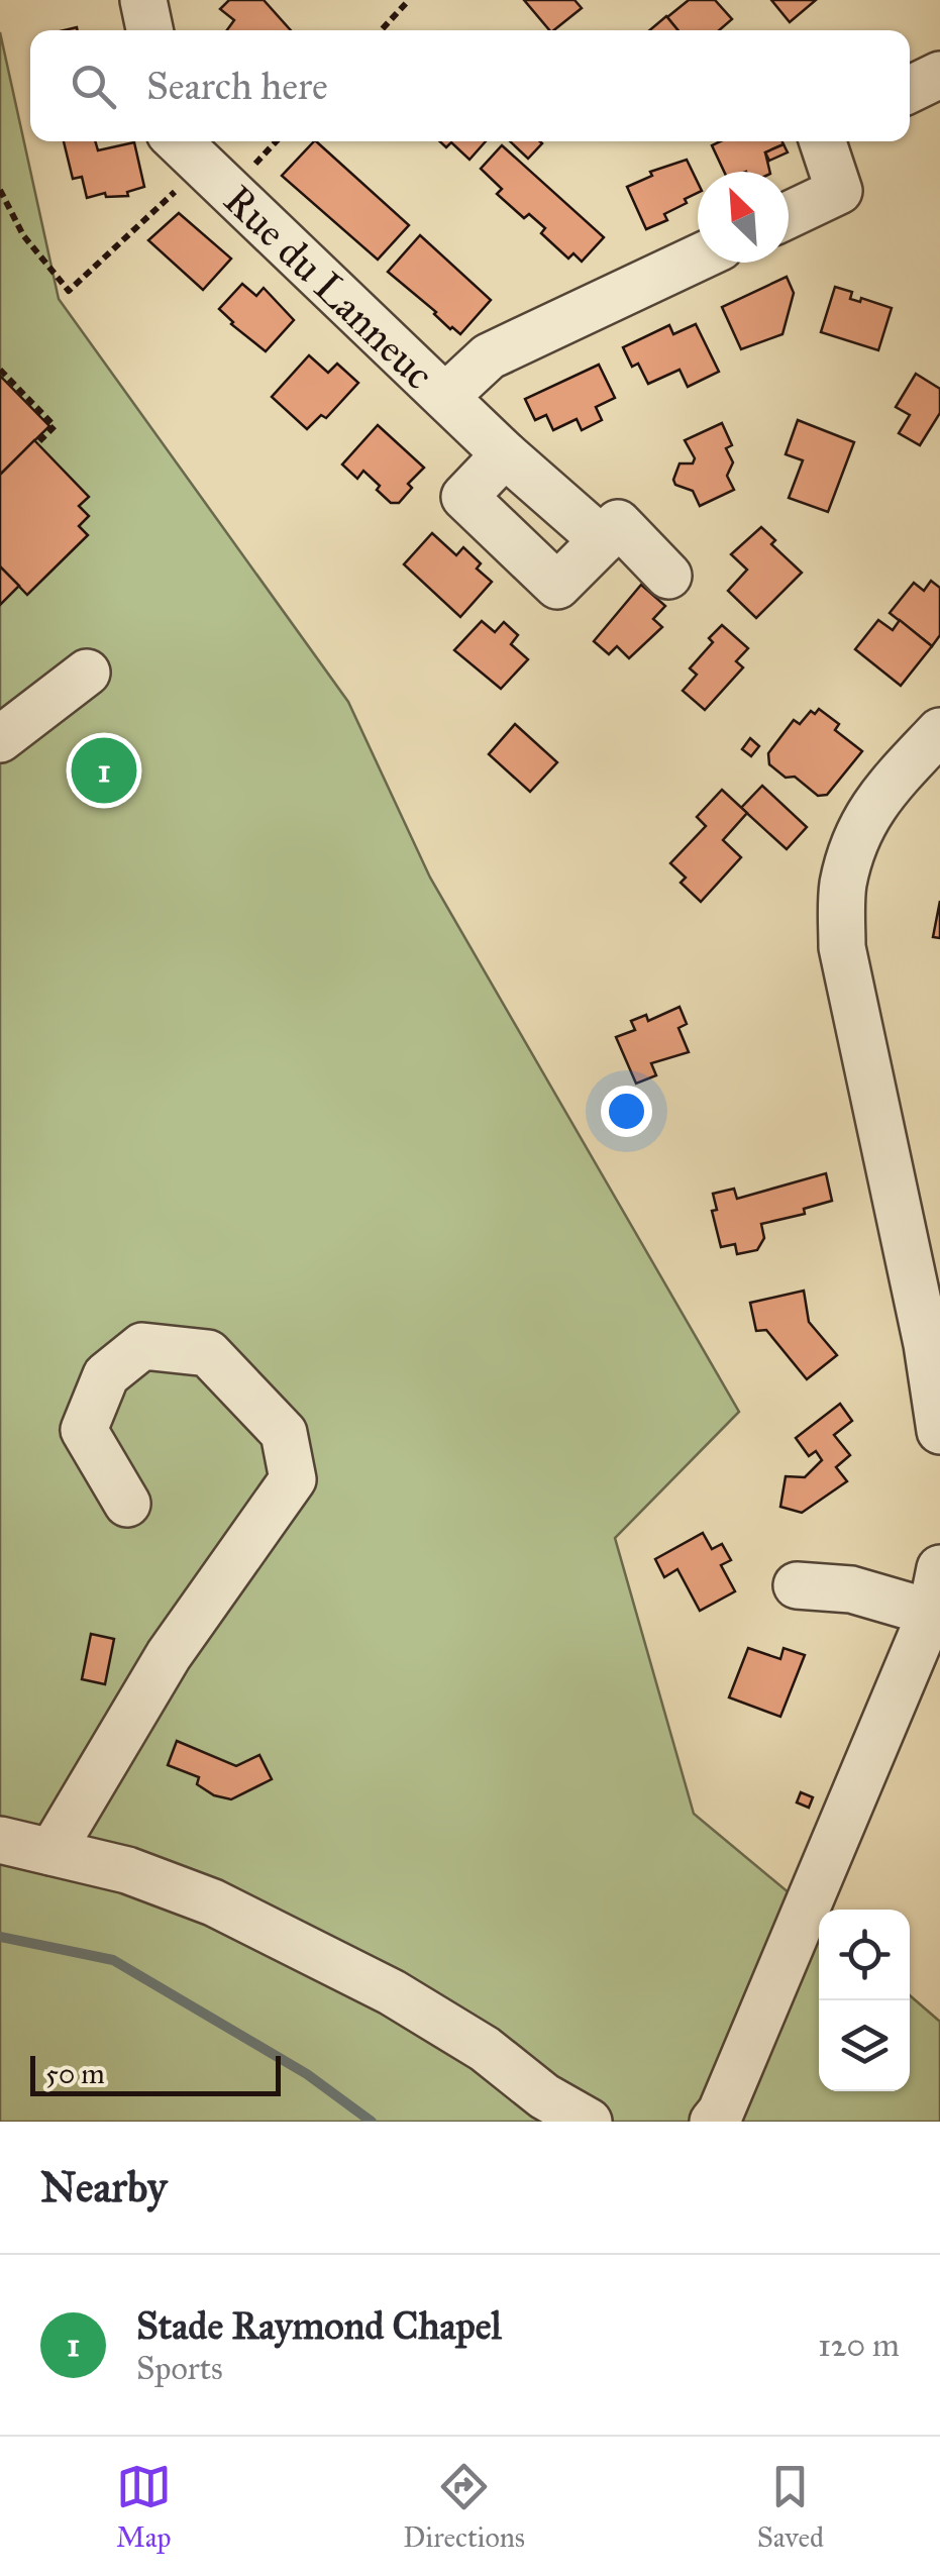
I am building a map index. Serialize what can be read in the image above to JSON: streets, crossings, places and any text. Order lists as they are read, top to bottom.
{
  "streets": {
    "street": ["Rue du Lanneuc"]
  },
  "scale_bar": "50 m",
  "north": "top left",
  "page": {
    "search": "Search here",
    "pins": "1",
    "scale": "50 m",
    "heading": "Nearby",
    "list": [
      {
        "mark": "1",
        "name": "Stade Raymond Chapel",
        "note": "Sports",
        "value": "120 m"
      }
    ],
    "nav": ["Map", "Directions", "Saved"]
  }
}
